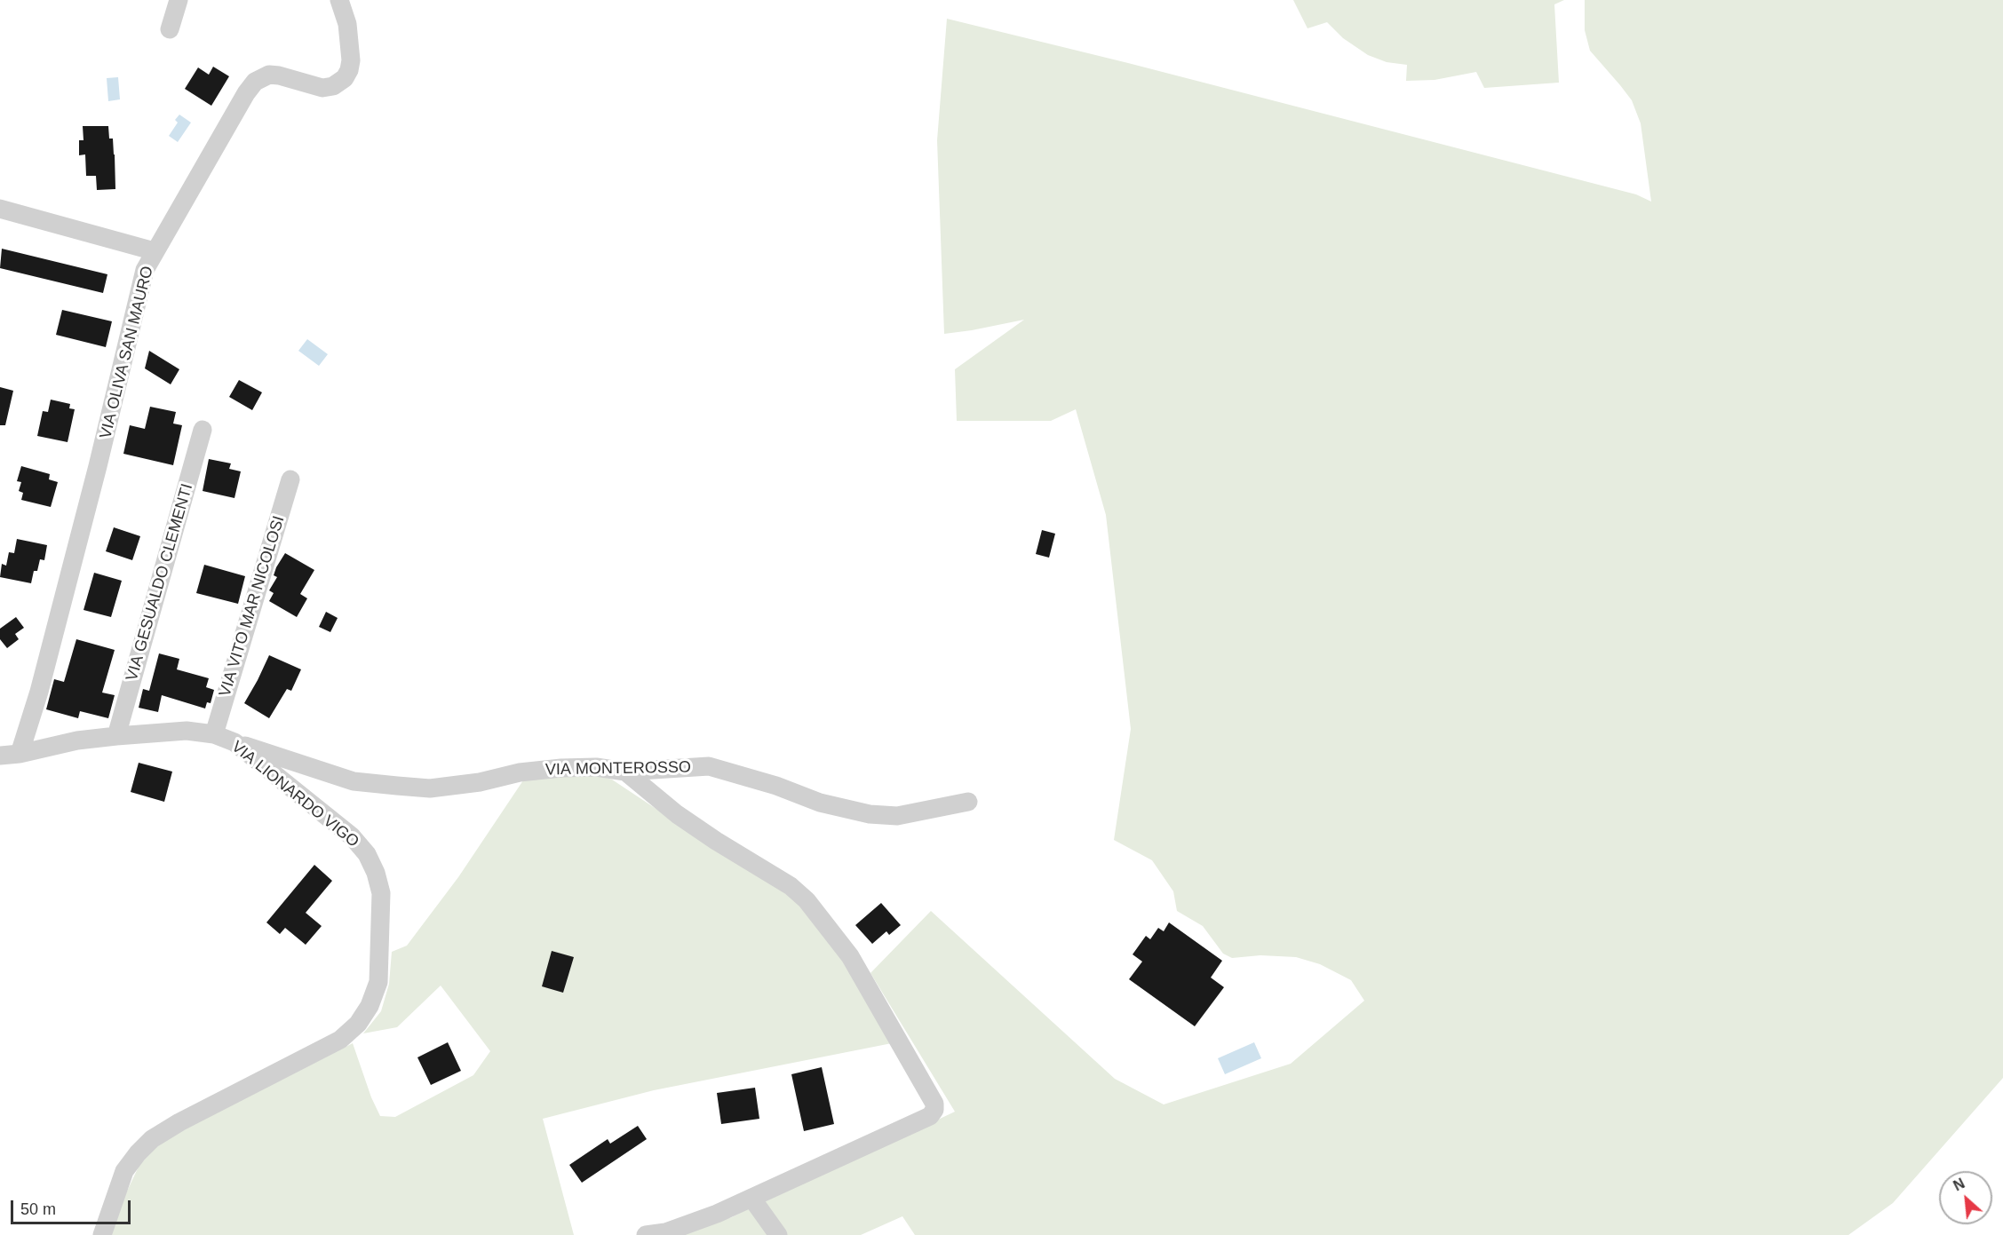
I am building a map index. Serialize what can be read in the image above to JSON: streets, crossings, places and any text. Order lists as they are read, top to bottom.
{
  "streets": {
    "street": [
      "VIA OLIVA SAN MAURO",
      "VIA GESUALDO CLEMENTI",
      "VIA VITO MAR NICOLOSI",
      "VIA MONTEROSSO",
      "VIA LIONARDO VIGO"
    ]
  },
  "crossings": [
    ["VIA OLIVA SAN MAURO", "VIA LIONARDO VIGO"],
    ["VIA GESUALDO CLEMENTI", "VIA LIONARDO VIGO"],
    ["VIA VITO MAR NICOLOSI", "VIA LIONARDO VIGO"],
    ["VIA MONTEROSSO", "VIA LIONARDO VIGO"]
  ],
  "scale_bar": "50 m",
  "north": "top left"
}
